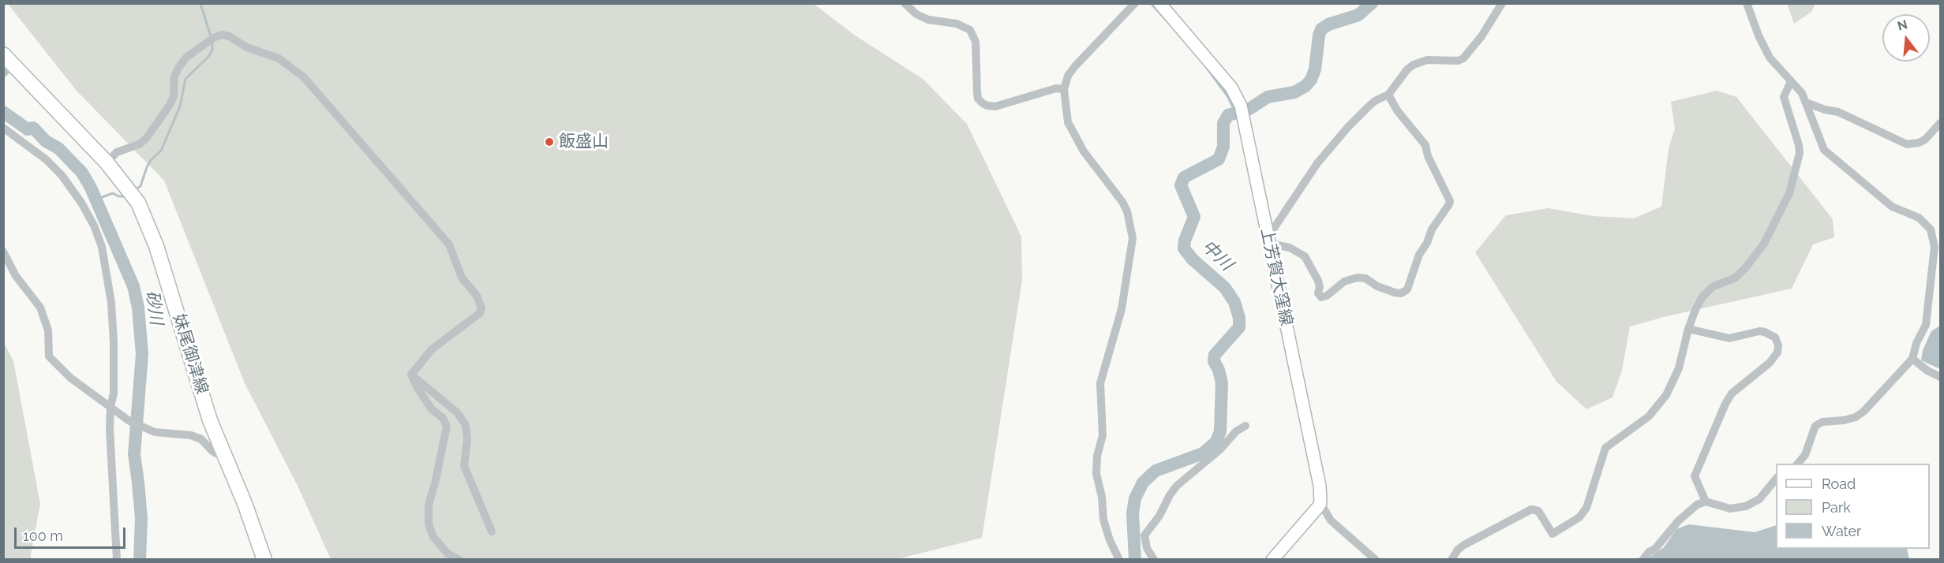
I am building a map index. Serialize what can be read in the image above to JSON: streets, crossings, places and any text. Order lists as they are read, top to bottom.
{
  "streets": {
    "main road": ["上芳賀大窪線", "妹尾御津線"]
  },
  "water": ["中川", "砂川"],
  "places": ["飯盛山"],
  "legend": ["Road", "Park", "Water"],
  "scale_bar": "100 m",
  "north": "top"
}
